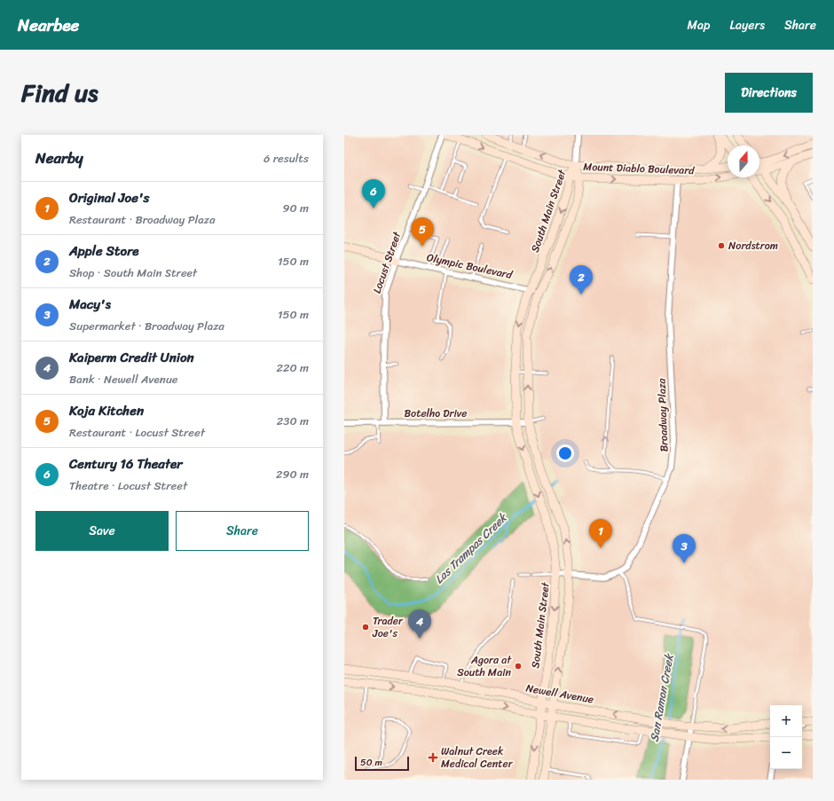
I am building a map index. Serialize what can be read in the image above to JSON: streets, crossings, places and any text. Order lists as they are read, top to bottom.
{
  "streets": {
    "main road": [
      "Mount Diablo Boulevard",
      "South Main Street",
      "Olympic Boulevard",
      "Newell Avenue"
    ],
    "street": ["Locust Street", "Botelho Drive", "Broadway Plaza"]
  },
  "crossings": [
    ["Mount Diablo Boulevard", "South Main Street"],
    ["Mount Diablo Boulevard", "Broadway Plaza"],
    ["South Main Street", "Olympic Boulevard"],
    ["South Main Street", "Botelho Drive"],
    ["South Main Street", "Newell Avenue"],
    ["Locust Street", "Olympic Boulevard"],
    ["Locust Street", "Botelho Drive"]
  ],
  "water": ["Las Trampas Creek", "San Ramon Creek"],
  "places": {
    "other": ["Nordstrom", "Trader Joe's", "Agora at South Main"],
    "health": ["Walnut Creek Medical Center"]
  },
  "scale_bar": "50 m",
  "north": "top",
  "page": {
    "header": "Nearbee",
    "nav": ["Map", "Layers", "Share"],
    "title": "Find us",
    "buttons": [
      "Directions",
      ["Save", "Share"]
    ],
    "heading": ["Nearby", "6 results"],
    "pins": [
      "6",
      "5",
      "2",
      "1",
      "3",
      "4"
    ],
    "list": [
      {
        "mark": "1",
        "name": "Original Joe's",
        "note": "Restaurant · Broadway Plaza",
        "value": "90 m"
      },
      {
        "mark": "2",
        "name": "Apple Store",
        "note": "Shop · South Main Street",
        "value": "150 m"
      },
      {
        "mark": "3",
        "name": "Macy's",
        "note": "Supermarket · Broadway Plaza",
        "value": "150 m"
      },
      {
        "mark": "4",
        "name": "Kaiperm Credit Union",
        "note": "Bank · Newell Avenue",
        "value": "220 m"
      },
      {
        "mark": "5",
        "name": "Koja Kitchen",
        "note": "Restaurant · Locust Street",
        "value": "230 m"
      },
      {
        "mark": "6",
        "name": "Century 16 Theater",
        "note": "Theatre · Locust Street",
        "value": "290 m"
      }
    ],
    "map_buttons": ["+", "−"],
    "scale": "50 m"
  }
}
